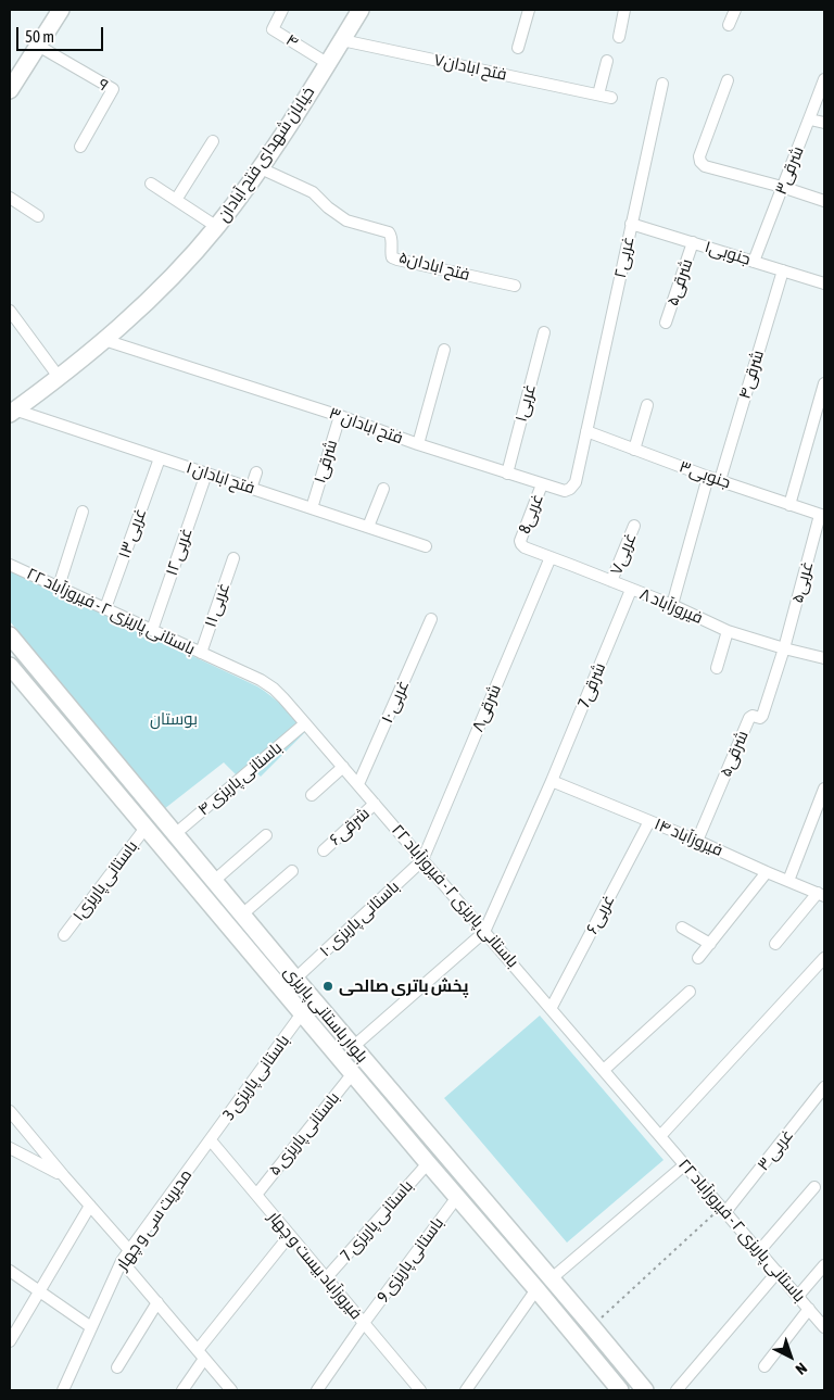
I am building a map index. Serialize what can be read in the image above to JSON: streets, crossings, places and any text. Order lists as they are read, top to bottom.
{
  "streets": {
    "main road": ["خیابان شهدای فتح آبادان", "بلوار باستانی پاریزی"],
    "street": [
      "۴",
      "فتح ابادان۷",
      "۹",
      "شرقی۳",
      "جنوبی۱",
      "غربی۲",
      "فتح ابادان۵",
      "شرقی۵",
      "شرقی۴",
      "غربی۱",
      "فتح ابادان ۳",
      "شرقی۱",
      "جنوبی۳",
      "فتح ابادان ۱",
      "غربی8",
      "غربی ۱۳",
      "غربی ۱۲",
      "غربی۷",
      "غربی۵",
      "غربی ۱۱",
      "فیروزآباد ۸",
      "باستانی پاریزی ۲ - فیروزآباد ۲۲",
      "شرقی7",
      "غربی ۱۰",
      "شرقی۸",
      "باستانی پاریزی ۴",
      "شرقی۶",
      "فیروزآباد ۱۴",
      "باستانی پاریزی۱",
      "غربی۶",
      "باستانی پاریزی ۱۰",
      "باستانی پاریزی 3",
      "باستانی پاریزی ۵",
      "غربی ۳",
      "مدیریت سی و چهار",
      "باستانی پاریزی 7",
      "باستانی پاریزی 9",
      "فیروزآباد بیست و چهار"
    ]
  },
  "crossings": [
    ["۴", "خیابان شهدای فتح آبادان"],
    ["فتح ابادان۷", "خیابان شهدای فتح آبادان"],
    ["خیابان شهدای فتح آبادان", "فتح ابادان۵"],
    ["خیابان شهدای فتح آبادان", "فتح ابادان ۳"],
    ["خیابان شهدای فتح آبادان", "فتح ابادان ۱"],
    ["شرقی۳", "جنوبی۱"],
    ["جنوبی۱", "غربی۲"],
    ["جنوبی۱", "شرقی۵"],
    ["جنوبی۱", "شرقی۴"],
    ["غربی۲", "فتح ابادان ۳"],
    ["غربی۲", "جنوبی۳"],
    ["شرقی۵", "غربی۵"],
    ["شرقی۵", "فیروزآباد ۸"],
    ["شرقی۵", "فیروزآباد ۱۴"],
    ["شرقی۴", "جنوبی۳"],
    ["غربی۱", "فتح ابادان ۳"],
    ["فتح ابادان ۳", "شرقی۱"],
    ["فتح ابادان ۳", "جنوبی۳"],
    ["فتح ابادان ۳", "غربی8"],
    ["شرقی۱", "فتح ابادان ۱"],
    ["جنوبی۳", "غربی۵"],
    ["فتح ابادان ۱", "غربی ۱۳"],
    ["فتح ابادان ۱", "غربی ۱۲"],
    ["غربی8", "فیروزآباد ۸"],
    ["غربی ۱۳", "باستانی پاریزی ۲ - فیروزآباد ۲۲"],
    ["غربی ۱۲", "باستانی پاریزی ۲ - فیروزآباد ۲۲"],
    ["غربی۷", "فیروزآباد ۸"],
    ["غربی۵", "فیروزآباد ۸"],
    ["غربی ۱۱", "باستانی پاریزی ۲ - فیروزآباد ۲۲"],
    ["فیروزآباد ۸", "شرقی7"],
    ["فیروزآباد ۸", "شرقی۸"],
    ["باستانی پاریزی ۲ - فیروزآباد ۲۲", "شرقی7"],
    ["باستانی پاریزی ۲ - فیروزآباد ۲۲", "غربی ۱۰"],
    ["باستانی پاریزی ۲ - فیروزآباد ۲۲", "شرقی۸"],
    ["باستانی پاریزی ۲ - فیروزآباد ۲۲", "باستانی پاریزی ۴"],
    ["باستانی پاریزی ۲ - فیروزآباد ۲۲", "شرقی۶"],
    ["باستانی پاریزی ۲ - فیروزآباد ۲۲", "غربی۶"],
    ["باستانی پاریزی ۲ - فیروزآباد ۲۲", "باستانی پاریزی ۱۰"],
    ["باستانی پاریزی ۲ - فیروزآباد ۲۲", "غربی ۳"],
    ["شرقی7", "فیروزآباد ۱۴"],
    ["شرقی۸", "باستانی پاریزی ۱۰"],
    ["باستانی پاریزی ۴", "بلوار باستانی پاریزی"],
    ["فیروزآباد ۱۴", "غربی۶"],
    ["باستانی پاریزی۱", "بلوار باستانی پاریزی"],
    ["باستانی پاریزی ۱۰", "بلوار باستانی پاریزی"],
    ["بلوار باستانی پاریزی", "باستانی پاریزی 3"],
    ["بلوار باستانی پاریزی", "باستانی پاریزی ۵"],
    ["بلوار باستانی پاریزی", "باستانی پاریزی 7"],
    ["بلوار باستانی پاریزی", "باستانی پاریزی 9"],
    ["باستانی پاریزی 3", "مدیریت سی و چهار"],
    ["باستانی پاریزی 3", "فیروزآباد بیست و چهار"],
    ["باستانی پاریزی ۵", "فیروزآباد بیست و چهار"],
    ["مدیریت سی و چهار", "فیروزآباد بیست و چهار"],
    ["باستانی پاریزی 7", "فیروزآباد بیست و چهار"],
    ["باستانی پاریزی 9", "فیروزآباد بیست و چهار"]
  ],
  "parks": ["بوستان"],
  "places": ["پخش باتری صالحی"],
  "scale_bar": "50 m",
  "north": "bottom right"
}
